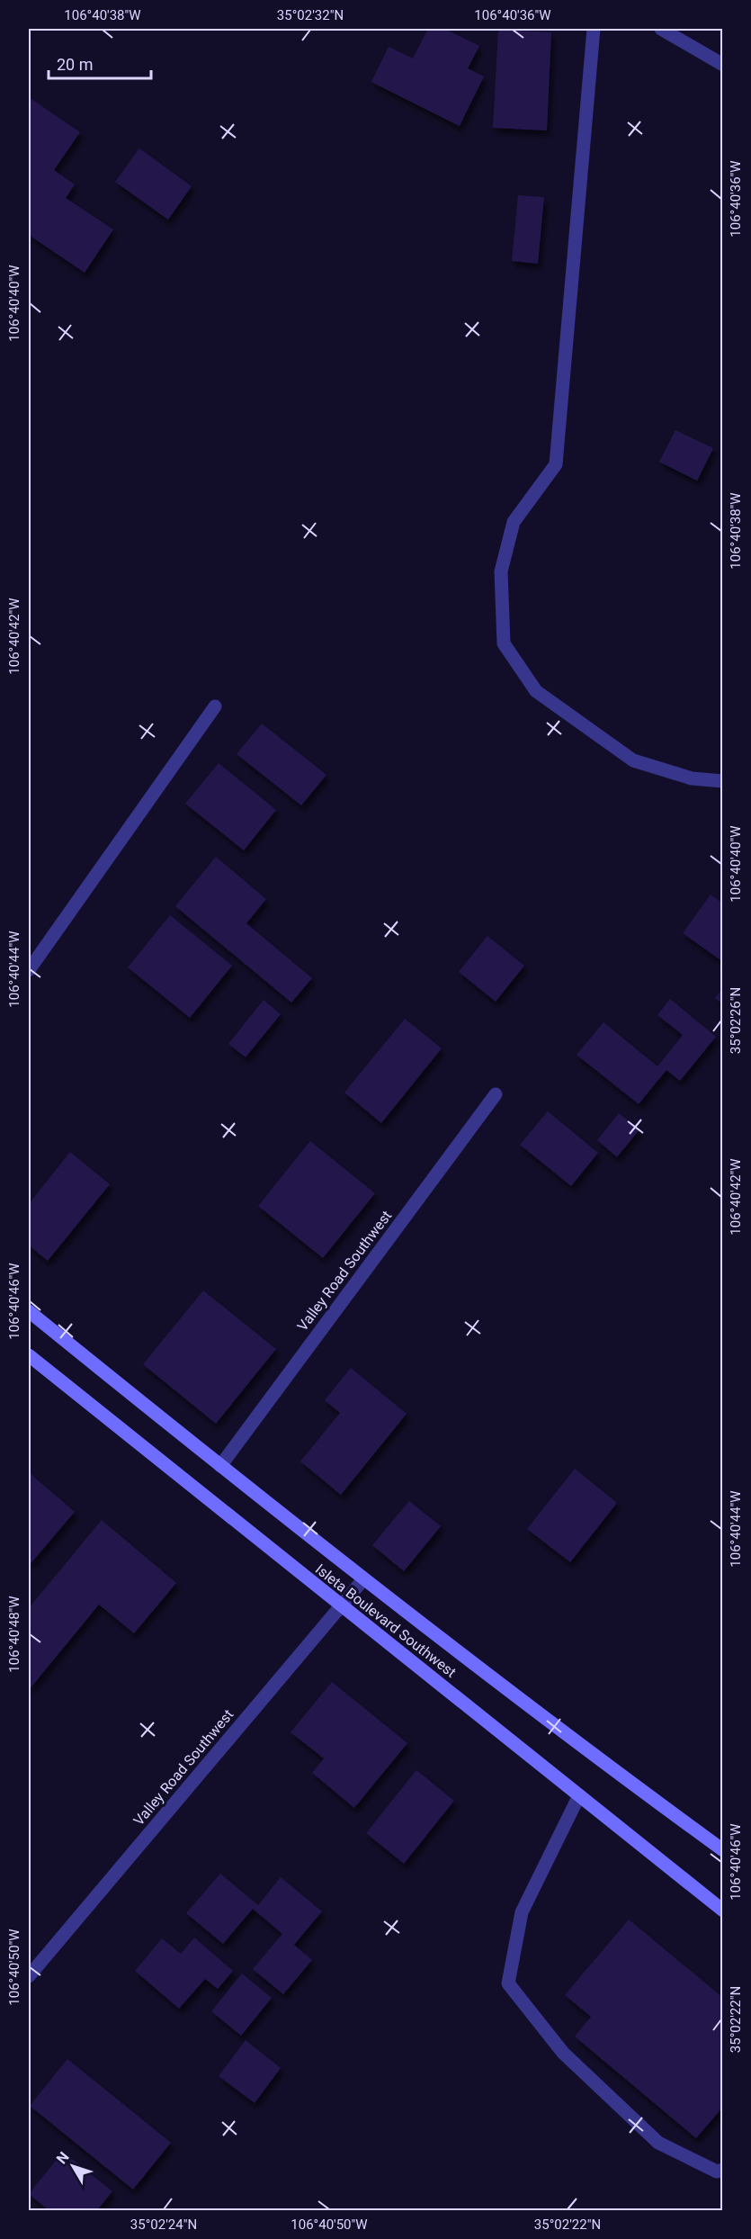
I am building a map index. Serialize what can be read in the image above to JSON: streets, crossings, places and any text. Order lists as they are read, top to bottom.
{
  "streets": {
    "main road": ["Isleta Boulevard Southwest"],
    "street": ["Valley Road Southwest"]
  },
  "crossings": [
    ["Valley Road Southwest", "Isleta Boulevard Southwest"]
  ],
  "scale_bar": "20 m",
  "north": "top left",
  "coordinates": [
    "106°40'38\"W",
    "35°02'32\"N",
    "106°40'36\"W",
    "106°40'40\"W",
    "106°40'42\"W",
    "106°40'44\"W",
    "35°02'26\"N",
    "106°40'46\"W",
    "106°40'48\"W",
    "106°40'50\"W",
    "35°02'22\"N",
    "35°02'24\"N"
  ]
}
